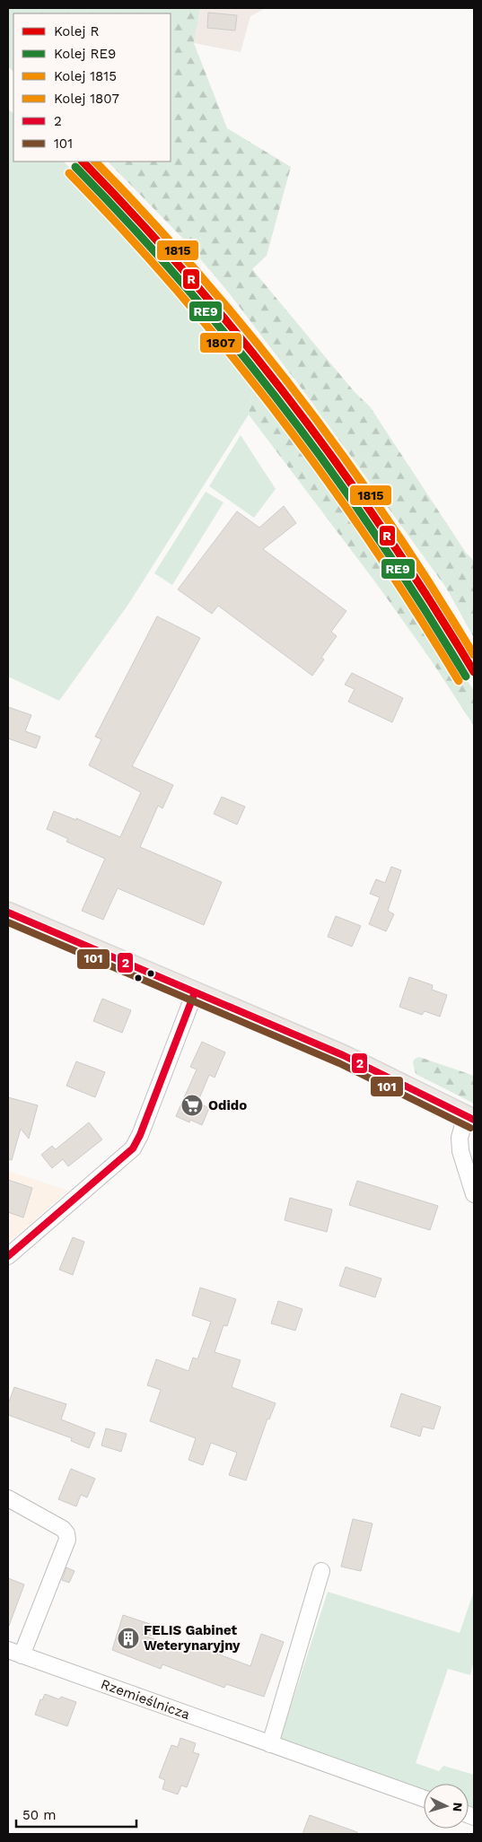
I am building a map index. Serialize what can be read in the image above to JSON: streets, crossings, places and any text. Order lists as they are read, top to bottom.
{
  "streets": {
    "street": ["Rzemieślnicza"]
  },
  "places": {
    "supermarket": ["Odido"],
    "building": ["FELIS Gabinet Weterynaryjny"]
  },
  "lines": [
    "rail line R",
    "rail line 1815",
    "rail line RE9",
    "rail line 1807",
    "transit line 2",
    "transit line 101"
  ],
  "legend": [
    "Kolej R",
    "Kolej RE9",
    "Kolej 1815",
    "Kolej 1807",
    "2",
    "101"
  ],
  "scale_bar": "50 m",
  "north": "right"
}
